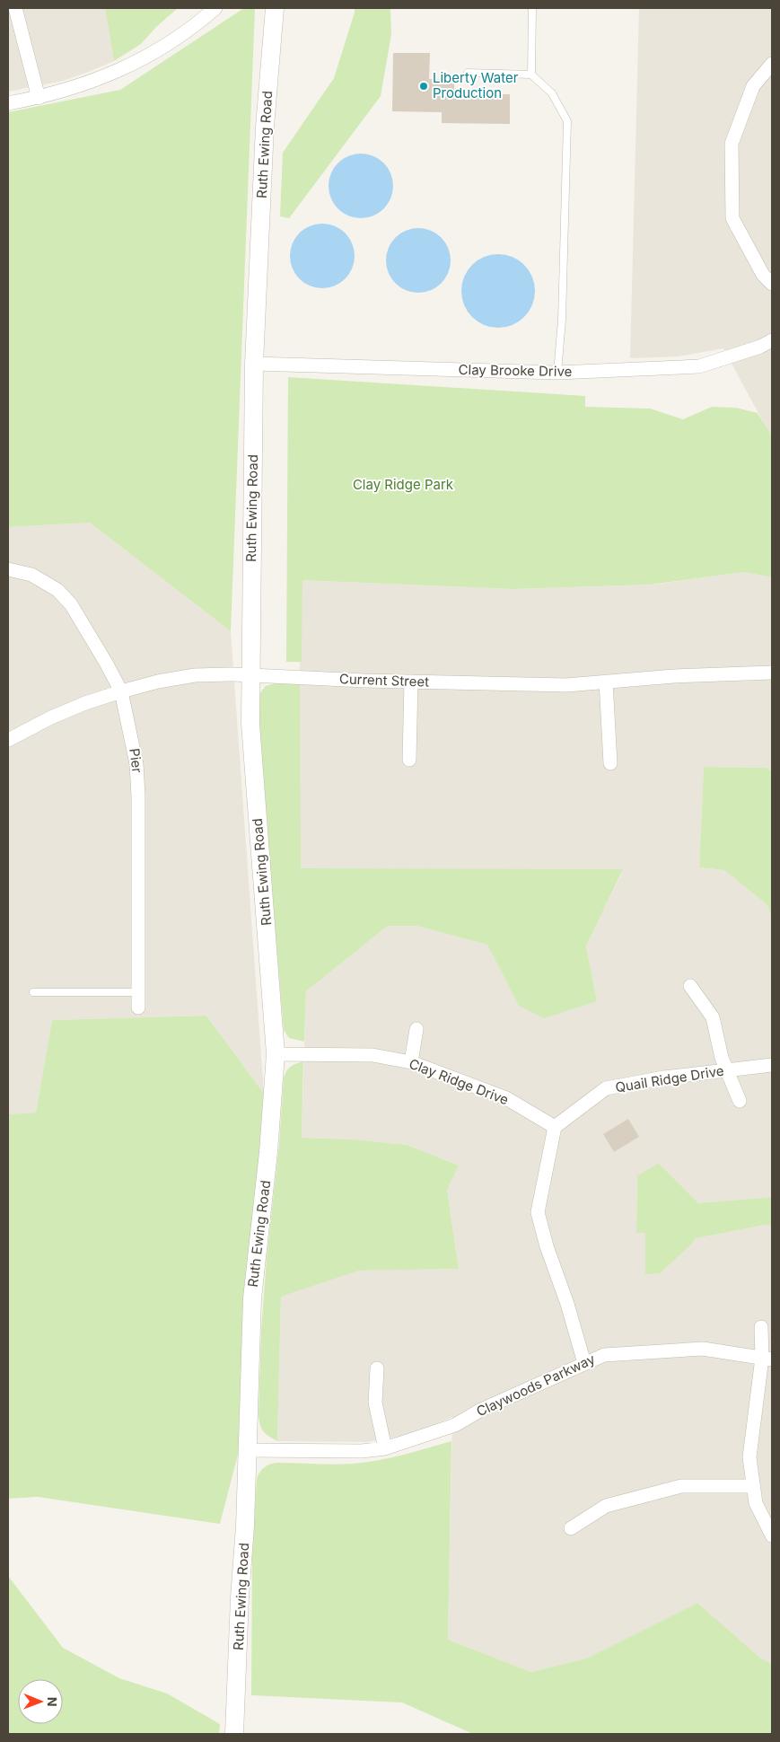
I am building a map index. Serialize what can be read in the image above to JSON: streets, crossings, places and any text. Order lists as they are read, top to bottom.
{
  "streets": {
    "street": [
      "Ruth Ewing Road",
      "Clay Brooke Drive",
      "Current Street",
      "Pier",
      "Quail Ridge Drive",
      "Clay Ridge Drive",
      "Claywoods Parkway"
    ]
  },
  "crossings": [
    ["Ruth Ewing Road", "Clay Brooke Drive"],
    ["Ruth Ewing Road", "Current Street"],
    ["Ruth Ewing Road", "Clay Ridge Drive"],
    ["Ruth Ewing Road", "Claywoods Parkway"],
    ["Current Street", "Pier"],
    ["Quail Ridge Drive", "Clay Ridge Drive"]
  ],
  "parks": ["Clay Ridge Park"],
  "places": ["Liberty Water Production"],
  "north": "right"
}
